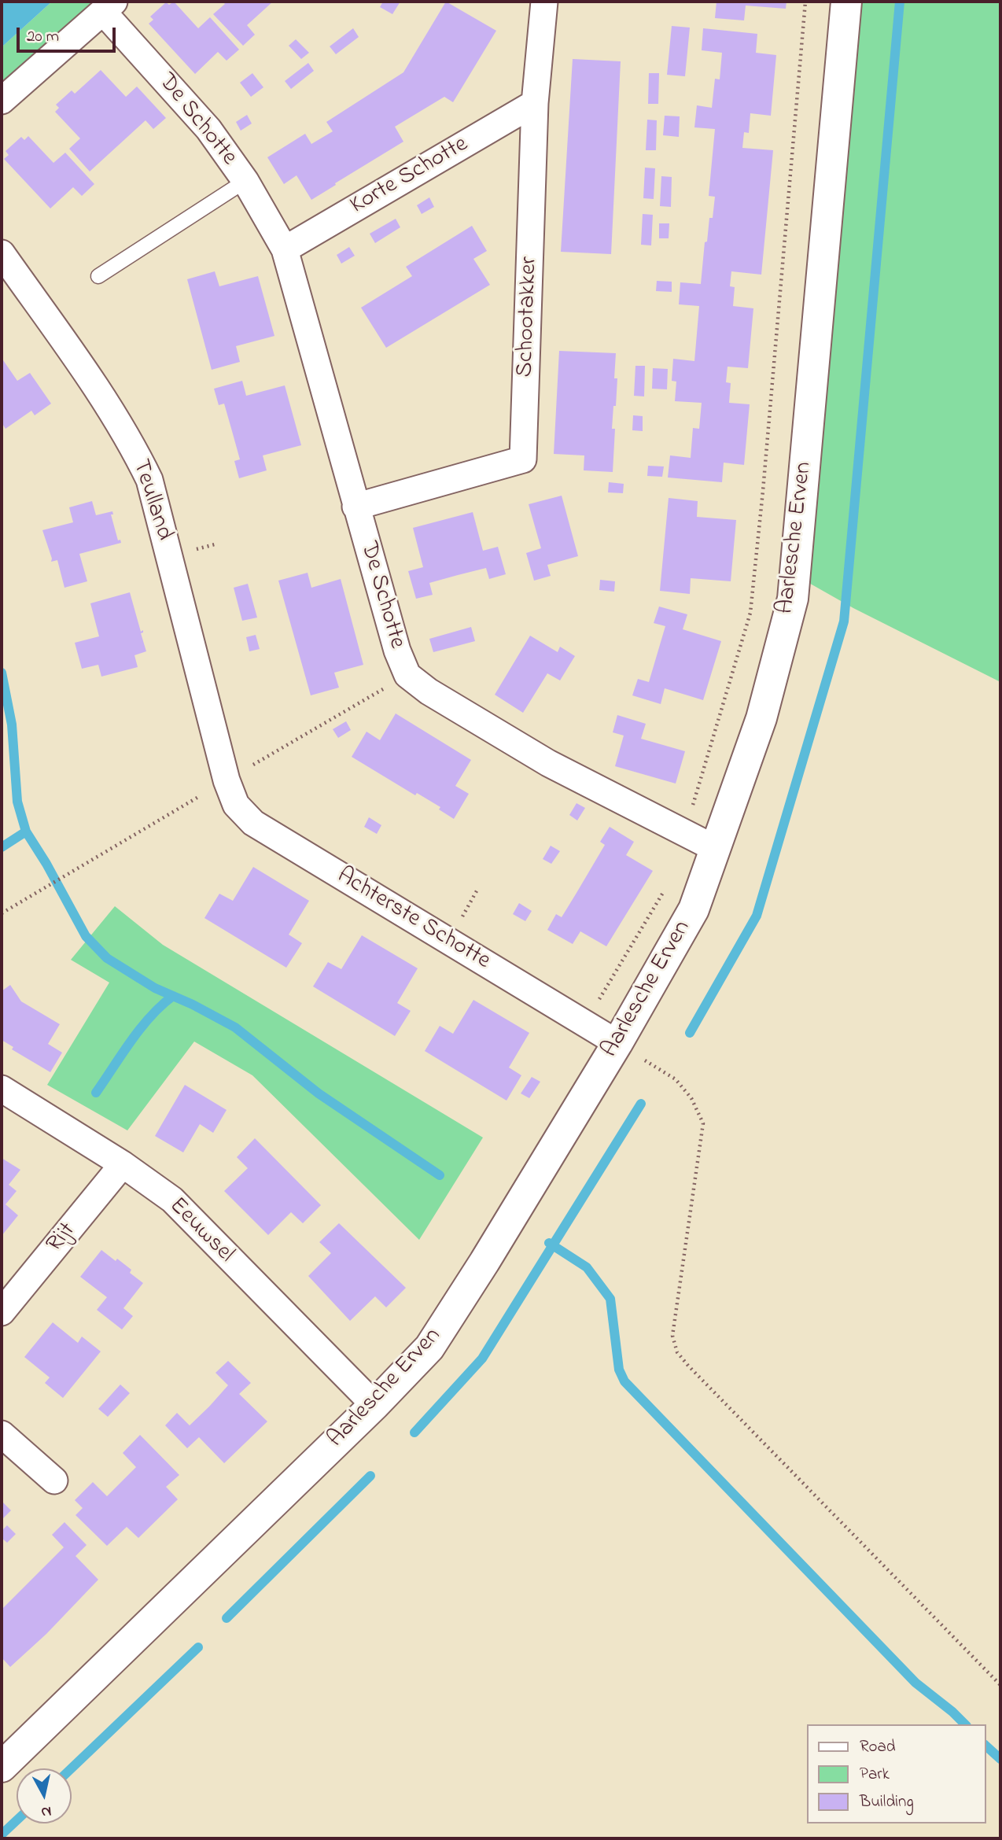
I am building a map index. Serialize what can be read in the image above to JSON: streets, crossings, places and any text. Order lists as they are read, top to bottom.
{
  "streets": {
    "street": [
      "De Schotte",
      "Korte Schotte",
      "Schootakker",
      "Teulland",
      "Aarlesche Erven",
      "Achterste Schotte",
      "Eeuwsel",
      "Rijt"
    ]
  },
  "crossings": [
    ["De Schotte", "Korte Schotte"],
    ["De Schotte", "Schootakker"],
    ["De Schotte", "Aarlesche Erven"],
    ["Korte Schotte", "Schootakker"],
    ["Teulland", "Achterste Schotte"],
    ["Aarlesche Erven", "Achterste Schotte"],
    ["Aarlesche Erven", "Eeuwsel"],
    ["Eeuwsel", "Rijt"]
  ],
  "legend": ["Road", "Park", "Building"],
  "scale_bar": "20 m",
  "north": "bottom"
}
